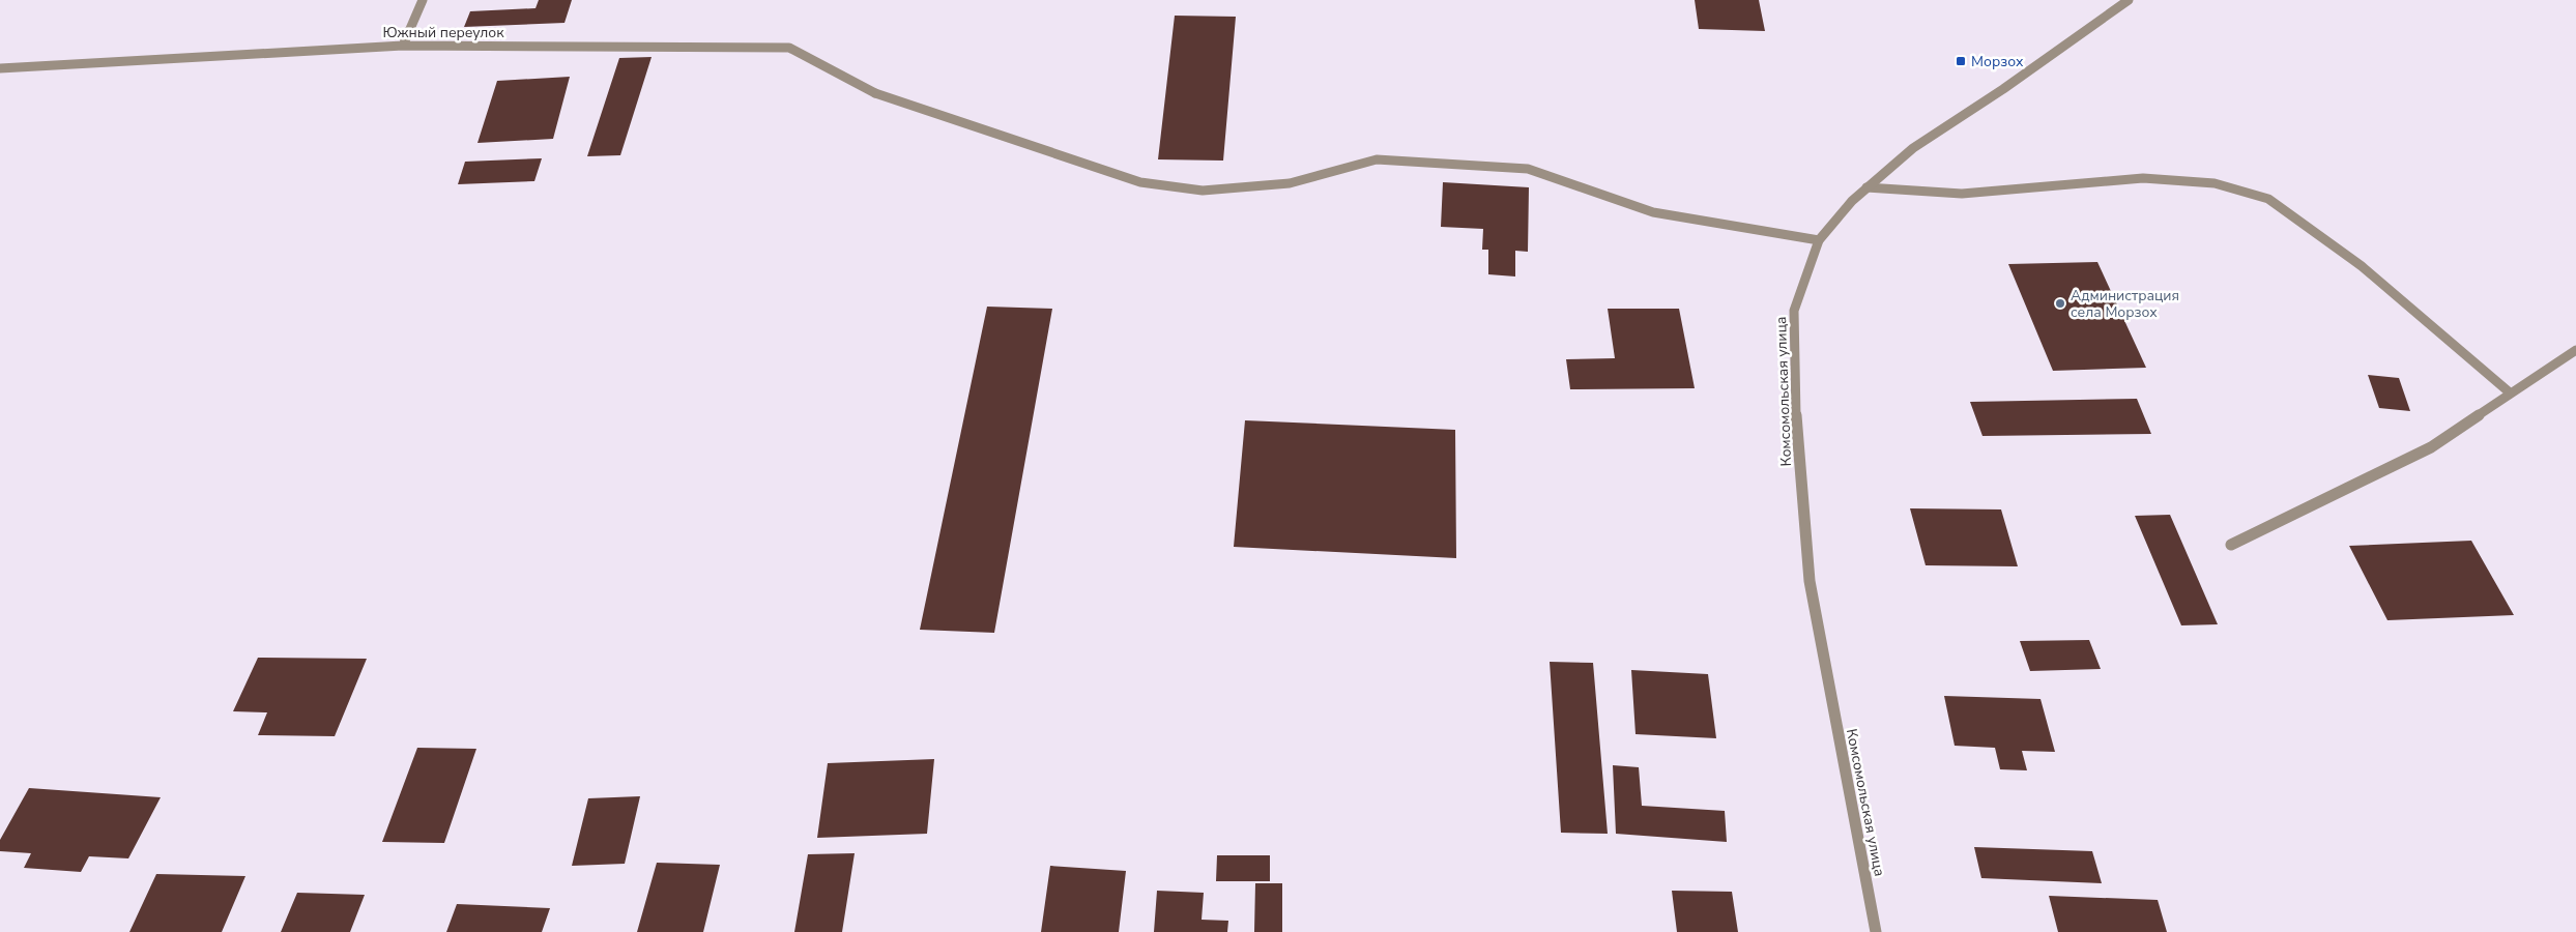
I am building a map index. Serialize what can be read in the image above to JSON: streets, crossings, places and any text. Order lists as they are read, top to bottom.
{
  "streets": {
    "street": ["Южный переулок", "Комсомольская улица"]
  },
  "crossings": [
    ["Южный переулок", "Комсомольская улица"]
  ],
  "places": {
    "transit": ["Морзох"],
    "other": ["Администрация села Морзох"]
  }
}
